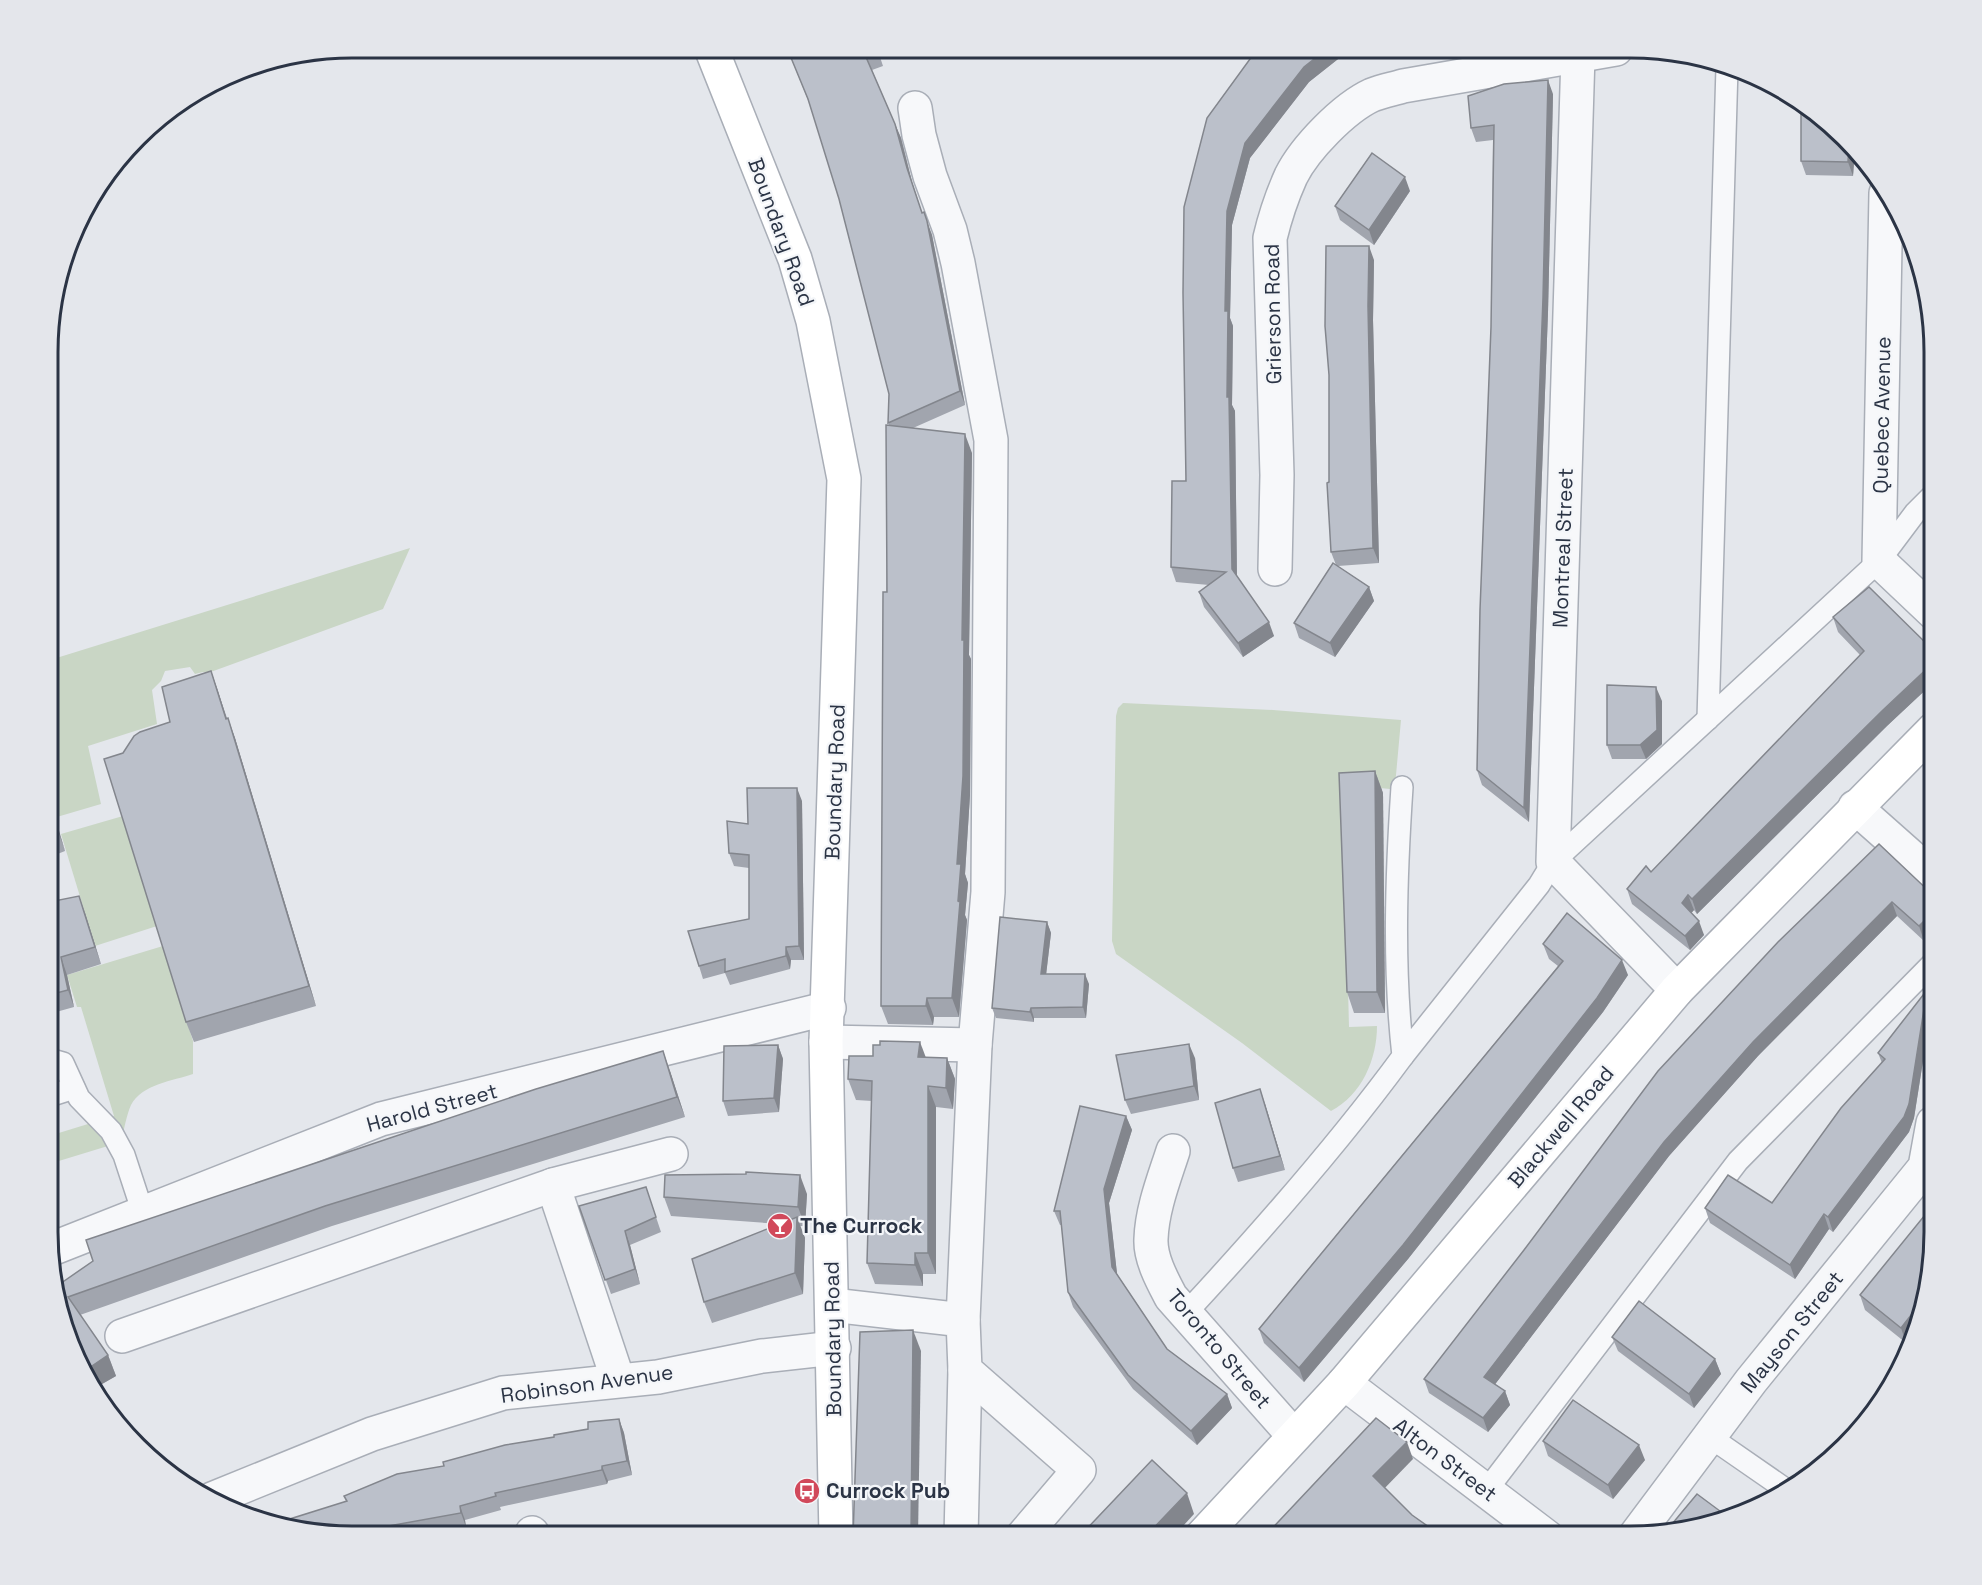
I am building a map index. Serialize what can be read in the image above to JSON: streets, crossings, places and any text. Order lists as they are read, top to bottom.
{
  "streets": {
    "street": [
      "Boundary Road",
      "Grierson Road",
      "Quebec Avenue",
      "Montreal Street",
      "Harold Street",
      "Blackwell Road",
      "Mayson Street",
      "Toronto Street",
      "Robinson Avenue",
      "Alton Street"
    ]
  },
  "crossings": [
    ["Boundary Road", "Harold Street"],
    ["Boundary Road", "Robinson Avenue"],
    ["Blackwell Road", "Toronto Street"],
    ["Blackwell Road", "Alton Street"]
  ],
  "places": {
    "bar": ["The Currock"],
    "bus stop": ["Currock Pub"]
  }
}
